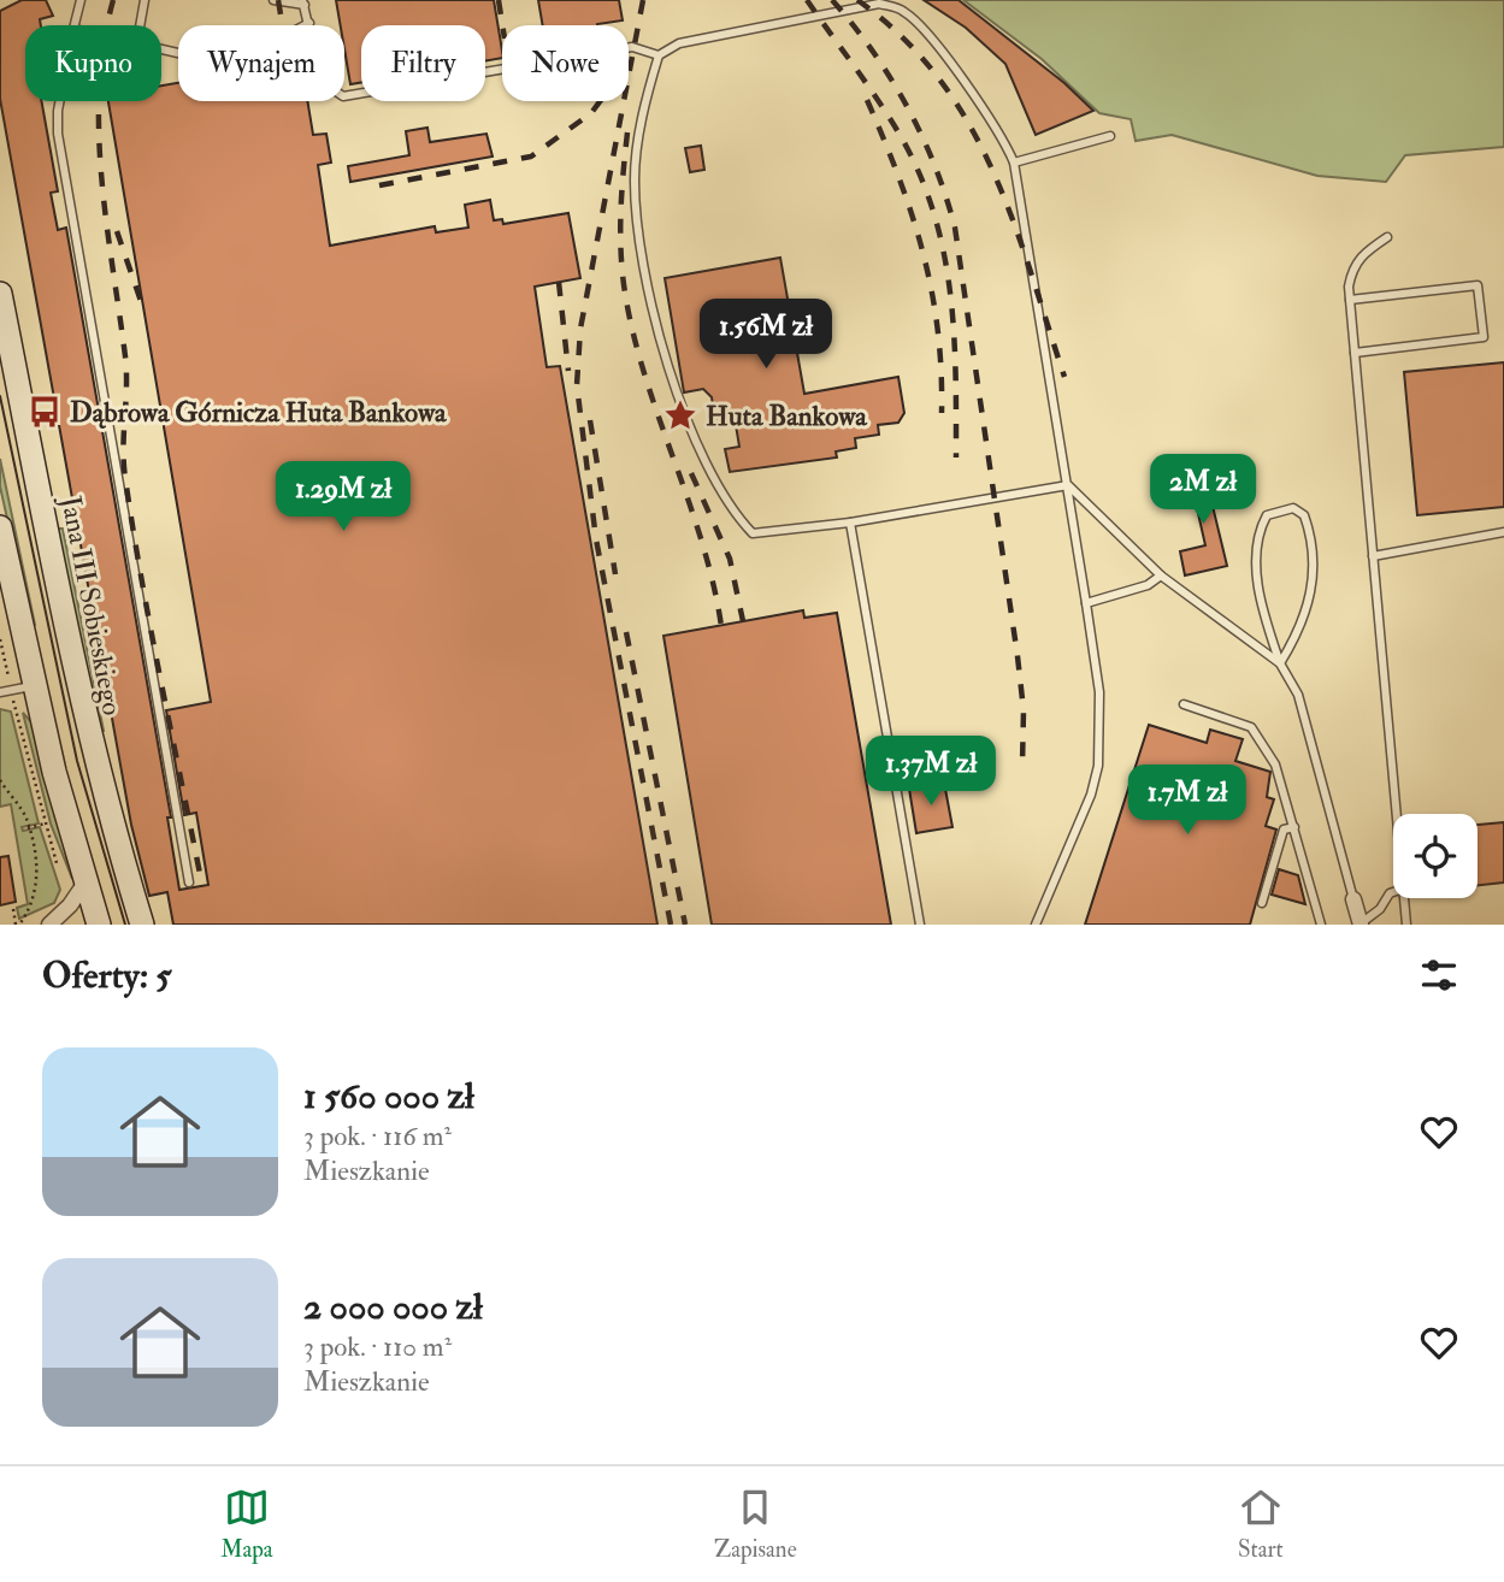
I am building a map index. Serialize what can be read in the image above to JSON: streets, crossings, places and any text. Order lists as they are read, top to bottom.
{
  "streets": {
    "main road": ["Jana III Sobieskiego"]
  },
  "places": {
    "bus stop": ["Dąbrowa Górnicza Huta Bankowa"],
    "place": ["Huta Bankowa"]
  },
  "page": {
    "chip": [
      "Kupno",
      "Wynajem",
      "Filtry",
      "Nowe"
    ],
    "price": [
      "1.56M zł",
      "2M zł",
      "1.29M zł",
      "1.37M zł",
      "1.7M zł"
    ],
    "heading": "Oferty: 5",
    "list": [
      {
        "name": "1 560 000 zł",
        "note": "3 pok. · 116 m² · Mieszkanie"
      },
      {
        "name": "2 000 000 zł",
        "note": "3 pok. · 110 m² · Mieszkanie"
      }
    ],
    "tabs": ["Mapa", "Zapisane", "Start"]
  }
}
